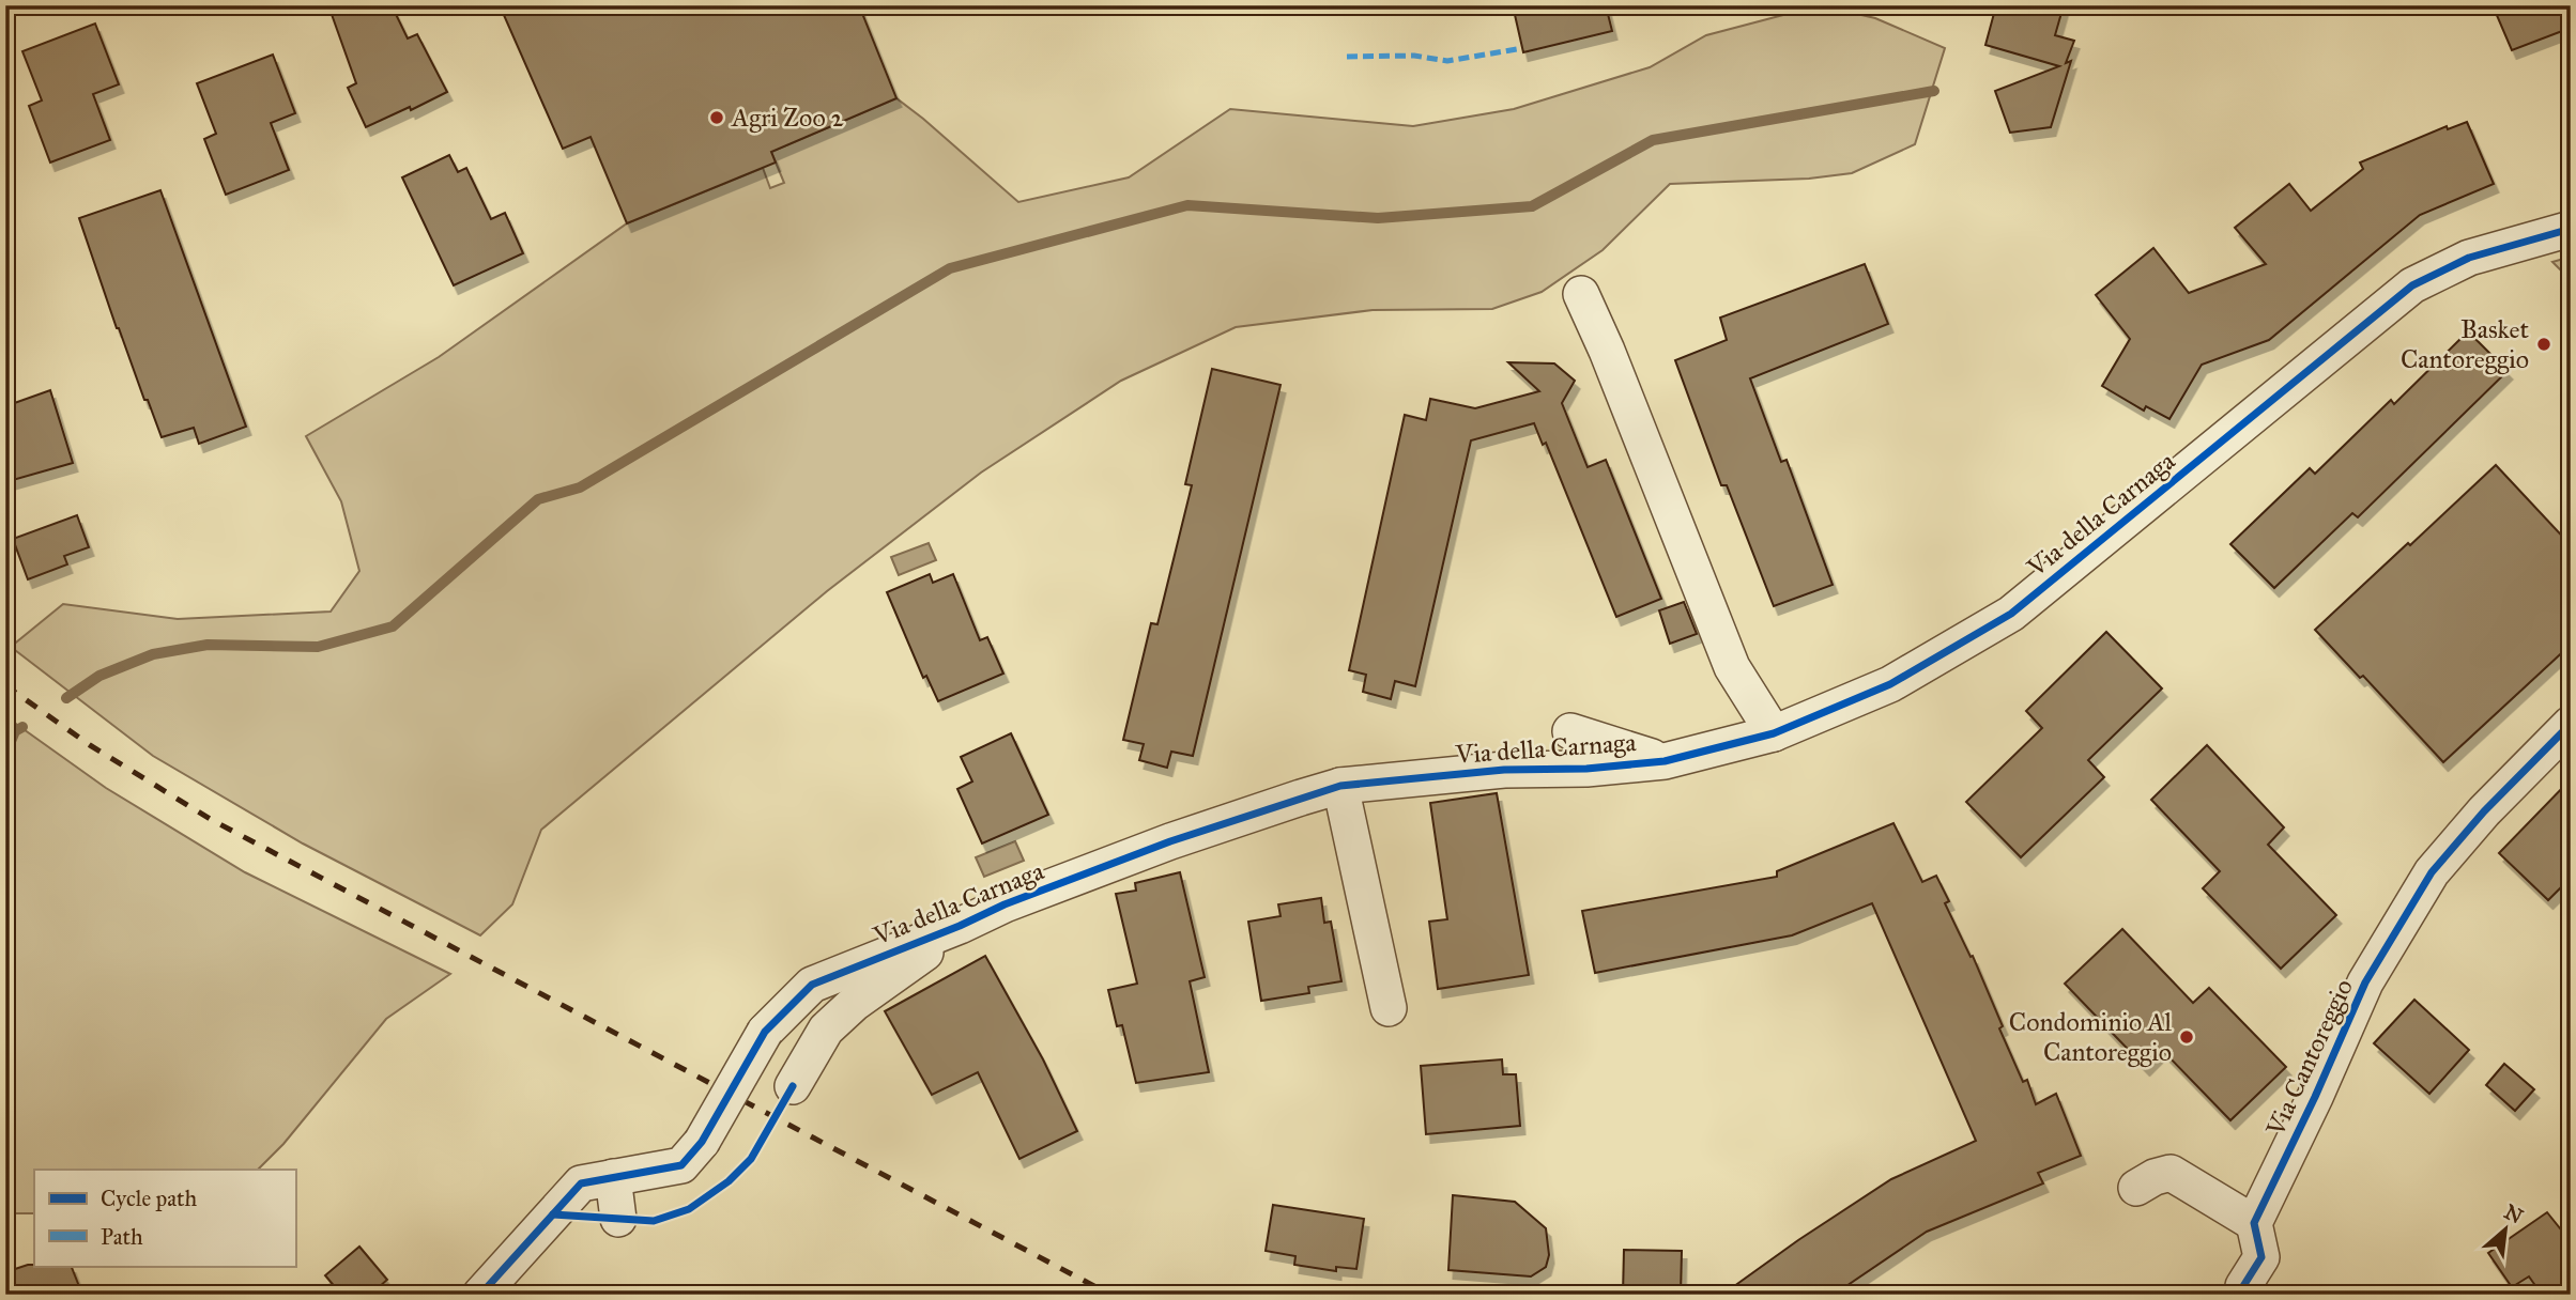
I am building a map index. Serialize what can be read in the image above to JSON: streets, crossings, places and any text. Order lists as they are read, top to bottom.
{
  "streets": {
    "street": ["Via della Carnaga", "Via Cantoreggio"]
  },
  "places": ["Agri Zoo 2", "Basket Cantoreggio", "Condominio Al Cantoreggio"],
  "legend": ["Cycle path", "Path"],
  "north": "top right"
}
